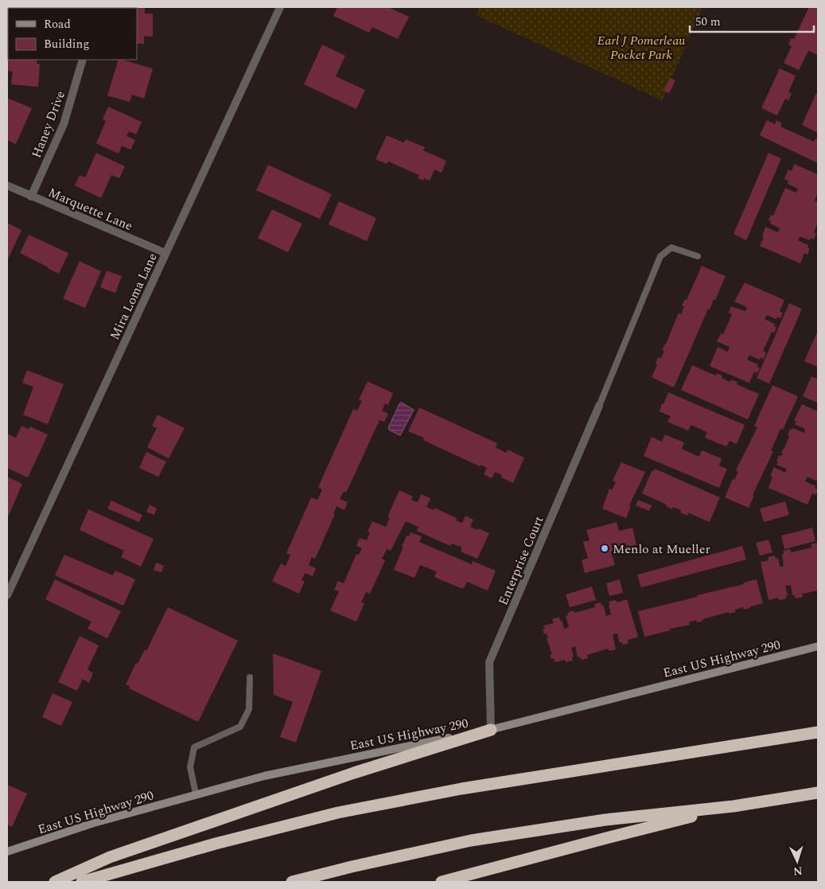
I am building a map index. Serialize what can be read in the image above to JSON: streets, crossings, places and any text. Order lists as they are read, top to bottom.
{
  "streets": {
    "main road": ["East US Highway 290"],
    "street": [
      "Haney Drive",
      "Marquette Lane",
      "Mira Loma Lane",
      "Enterprise Court"
    ]
  },
  "crossings": [
    ["Haney Drive", "Marquette Lane"],
    ["Marquette Lane", "Mira Loma Lane"],
    ["Enterprise Court", "East US Highway 290"]
  ],
  "parks": ["Earl J Pomerleau Pocket Park"],
  "places": ["Menlo at Mueller"],
  "legend": ["Road", "Building"],
  "scale_bar": "50 m",
  "north": "bottom"
}
